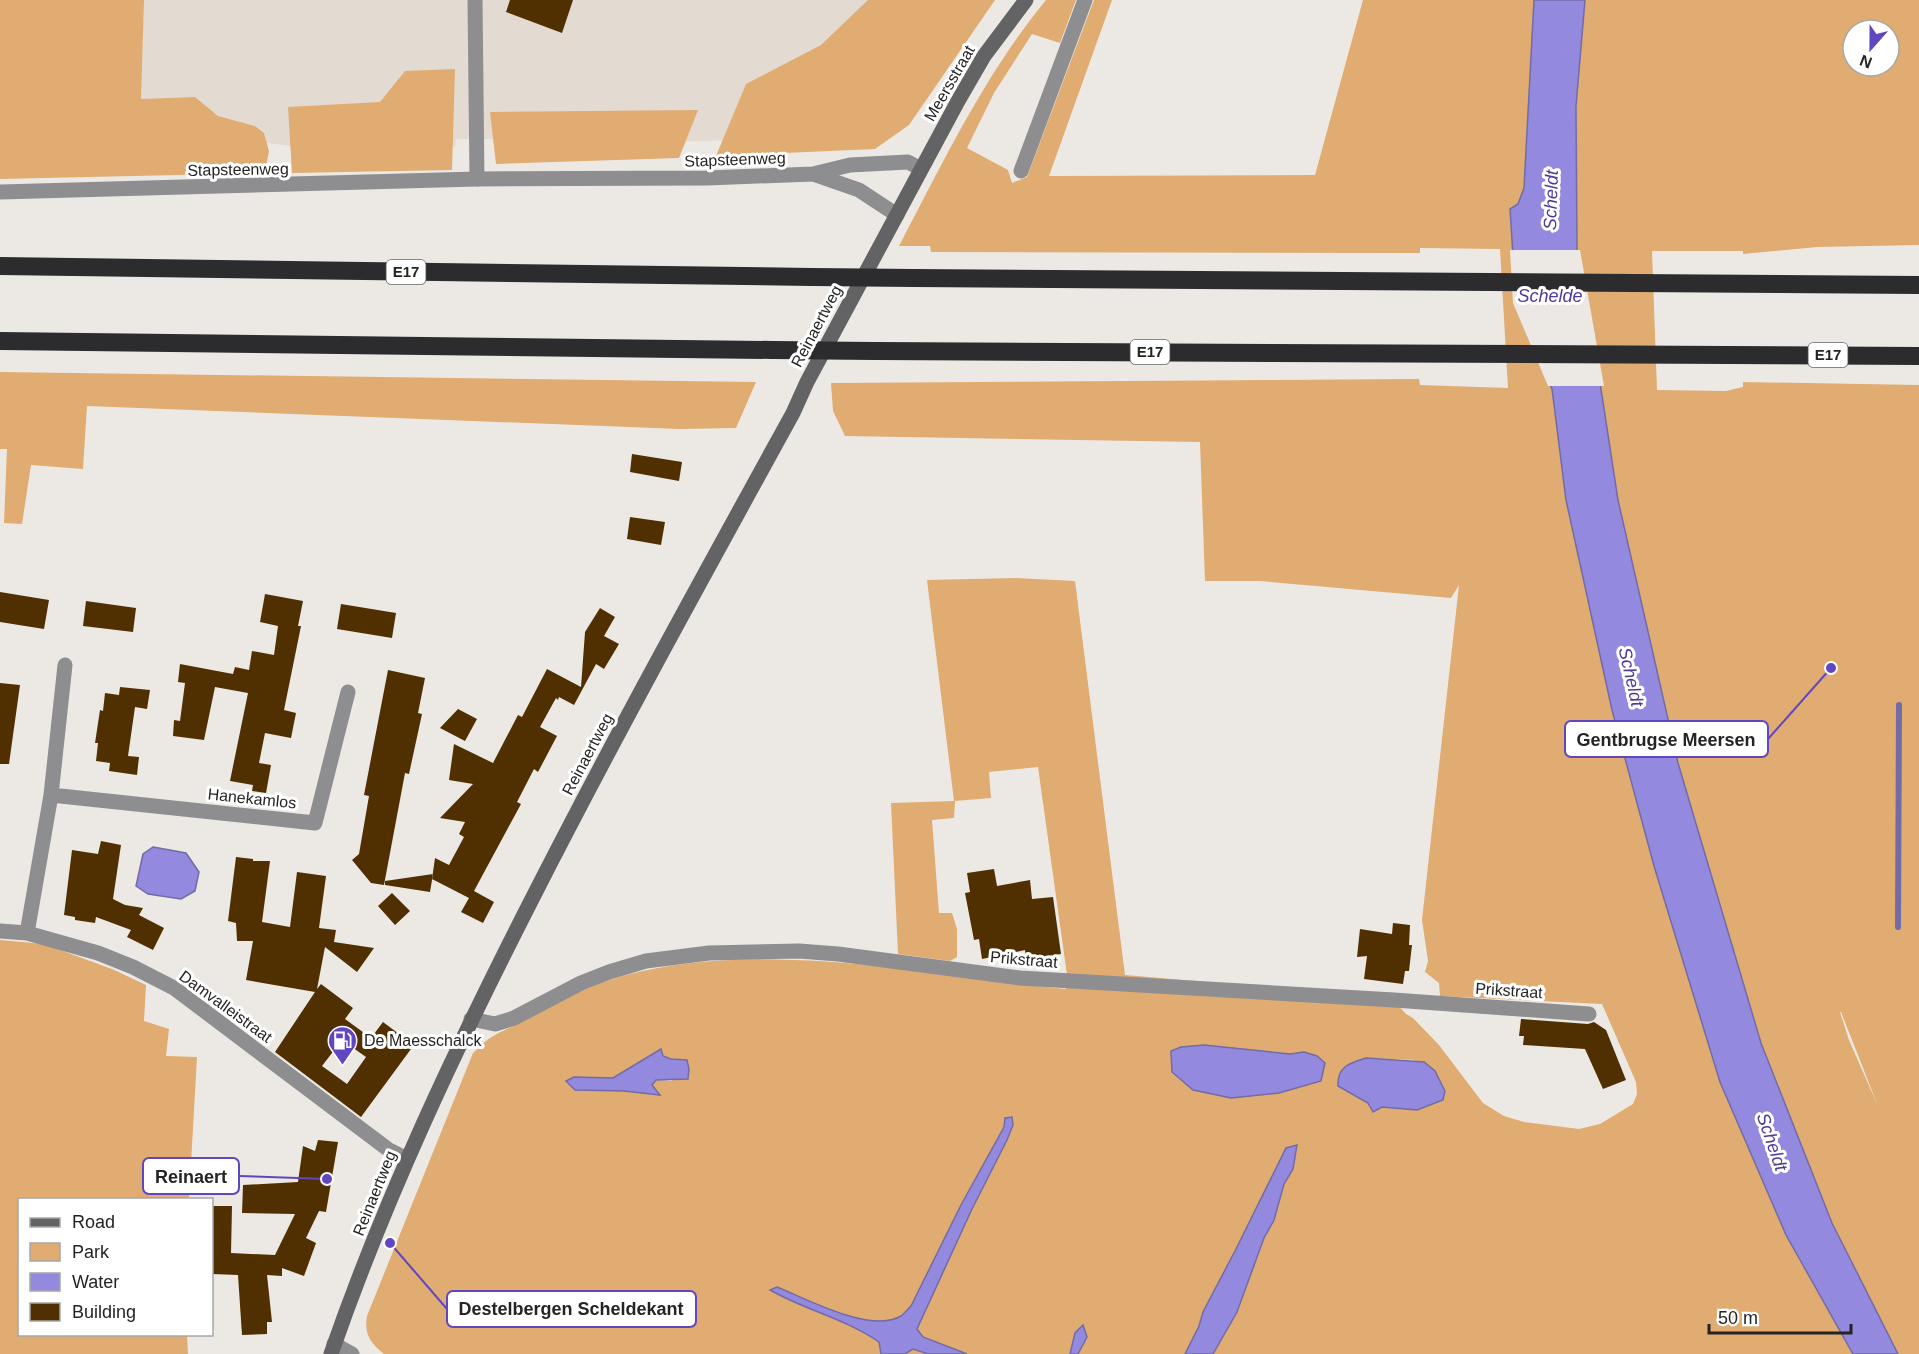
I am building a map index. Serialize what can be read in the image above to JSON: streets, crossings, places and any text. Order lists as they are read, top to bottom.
{
  "streets": {
    "highway": ["E17"],
    "main road": ["Meersstraat", "Reinaertweg"],
    "street": [
      "Stapsteenweg",
      "Hanekamlos",
      "Prikstraat",
      "Damvalleistraat"
    ]
  },
  "crossings": [
    ["Meersstraat", "Stapsteenweg"],
    ["Meersstraat", "Reinaertweg"],
    ["Stapsteenweg", "Reinaertweg"],
    ["Reinaertweg", "Prikstraat"],
    ["Reinaertweg", "Damvalleistraat"]
  ],
  "water": ["Scheldt", "Schelde"],
  "places": {
    "other": ["Gentbrugse Meersen", "Reinaert", "Destelbergen Scheldekant"],
    "fuel station": ["De Maesschalck"]
  },
  "legend": [
    "Road",
    "Park",
    "Water",
    "Building"
  ],
  "scale_bar": "50 m",
  "north": "bottom"
}
